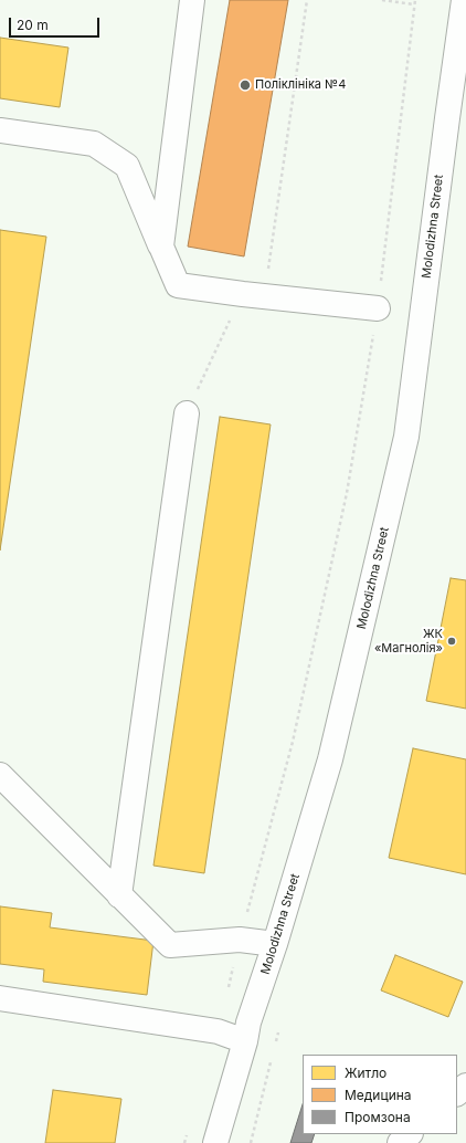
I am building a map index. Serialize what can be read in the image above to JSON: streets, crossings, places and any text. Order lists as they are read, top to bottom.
{
  "streets": {
    "street": ["Molodizhna Street"]
  },
  "places": ["Поліклініка №4", "ЖК «Магнолія»"],
  "legend": ["Житло", "Медицина", "Промзона"],
  "scale_bar": "20 m"
}
